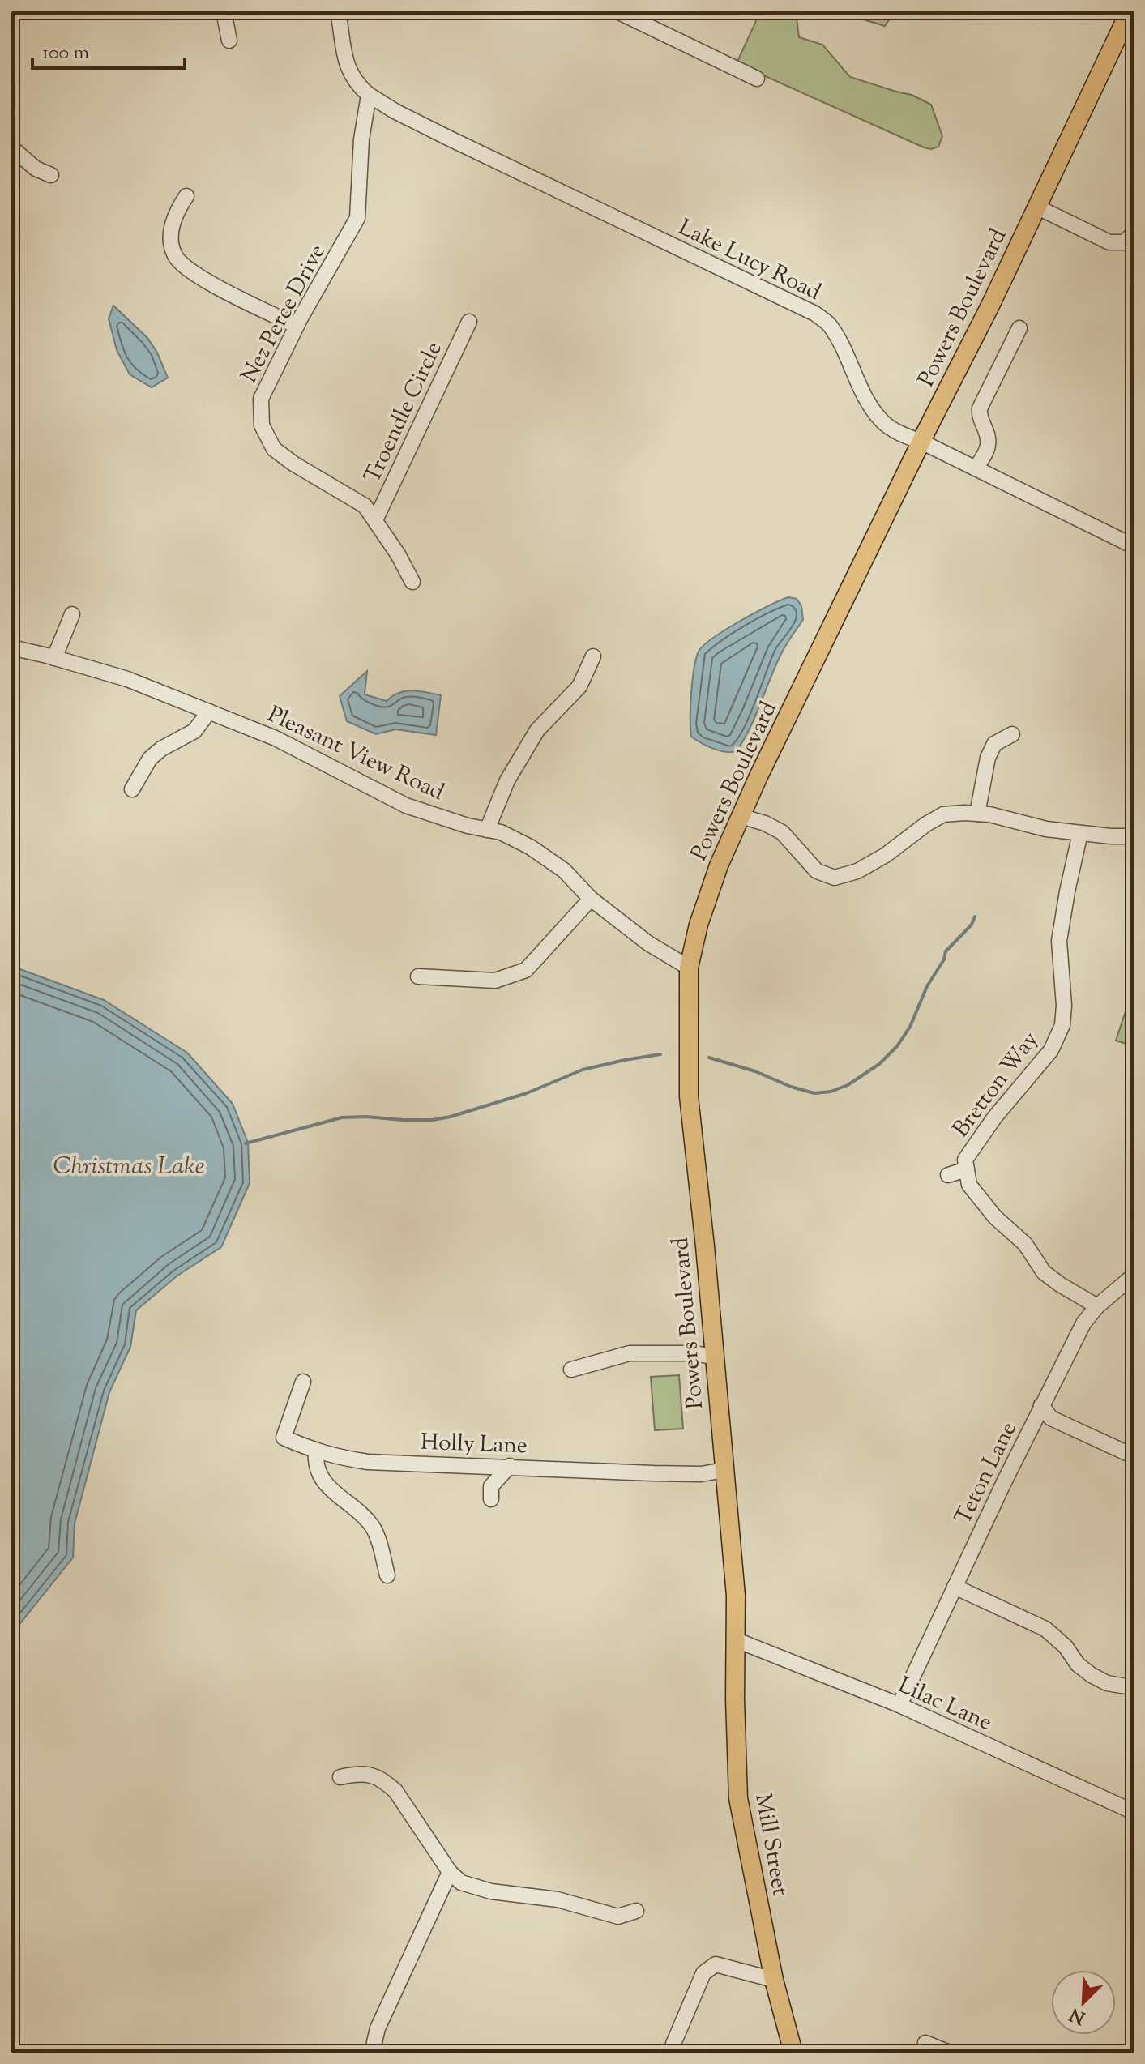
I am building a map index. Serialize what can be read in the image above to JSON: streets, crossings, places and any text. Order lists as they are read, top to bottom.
{
  "streets": {
    "main road": ["Powers Boulevard", "Mill Street"],
    "street": [
      "Lake Lucy Road",
      "Nez Perce Drive",
      "Troendle Circle",
      "Pleasant View Road",
      "Bretton Way",
      "Holly Lane",
      "Teton Lane",
      "Lilac Lane"
    ]
  },
  "crossings": [
    ["Lake Lucy Road", "Powers Boulevard"],
    ["Lake Lucy Road", "Nez Perce Drive"],
    ["Powers Boulevard", "Pleasant View Road"],
    ["Powers Boulevard", "Holly Lane"],
    ["Powers Boulevard", "Lilac Lane"],
    ["Powers Boulevard", "Mill Street"],
    ["Nez Perce Drive", "Troendle Circle"],
    ["Bretton Way", "Teton Lane"],
    ["Teton Lane", "Lilac Lane"],
    ["Lilac Lane", "Mill Street"]
  ],
  "water": ["Christmas Lake"],
  "scale_bar": "100 m",
  "north": "bottom left"
}
